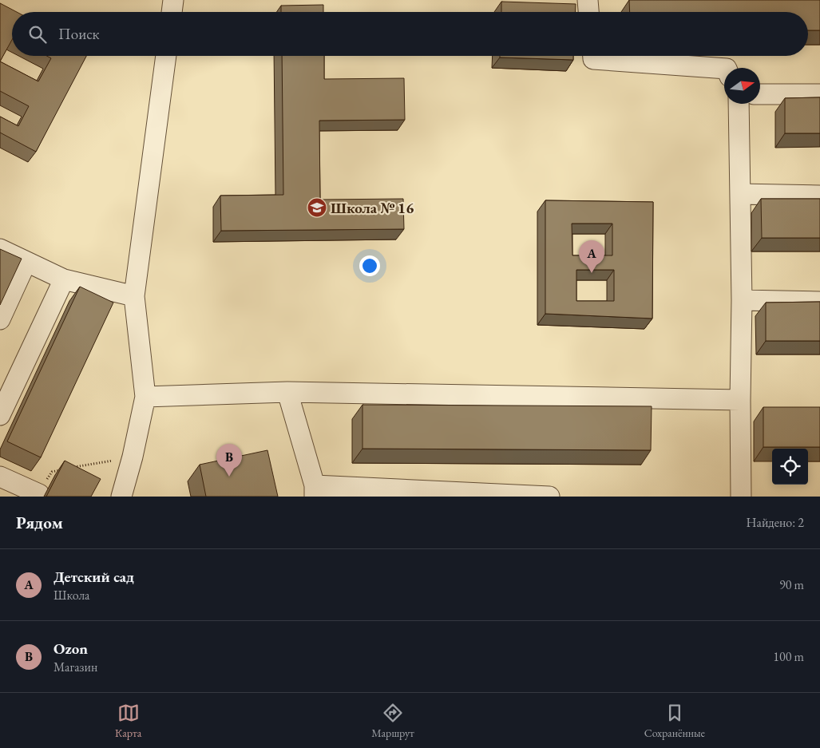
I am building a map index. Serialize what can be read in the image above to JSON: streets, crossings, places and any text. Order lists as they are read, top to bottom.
{
  "places": {
    "school or university": ["Школа № 16"]
  },
  "north": "right",
  "page": {
    "search": "Поиск",
    "pins": ["A", "B"],
    "heading": ["Рядом", "Найдено: 2"],
    "list": [
      {
        "mark": "A",
        "name": "Детский сад",
        "note": "Школа",
        "value": "90 m"
      },
      {
        "mark": "B",
        "name": "Ozon",
        "note": "Магазин",
        "value": "100 m"
      }
    ],
    "nav": ["Карта", "Маршрут", "Сохранённые"]
  }
}
